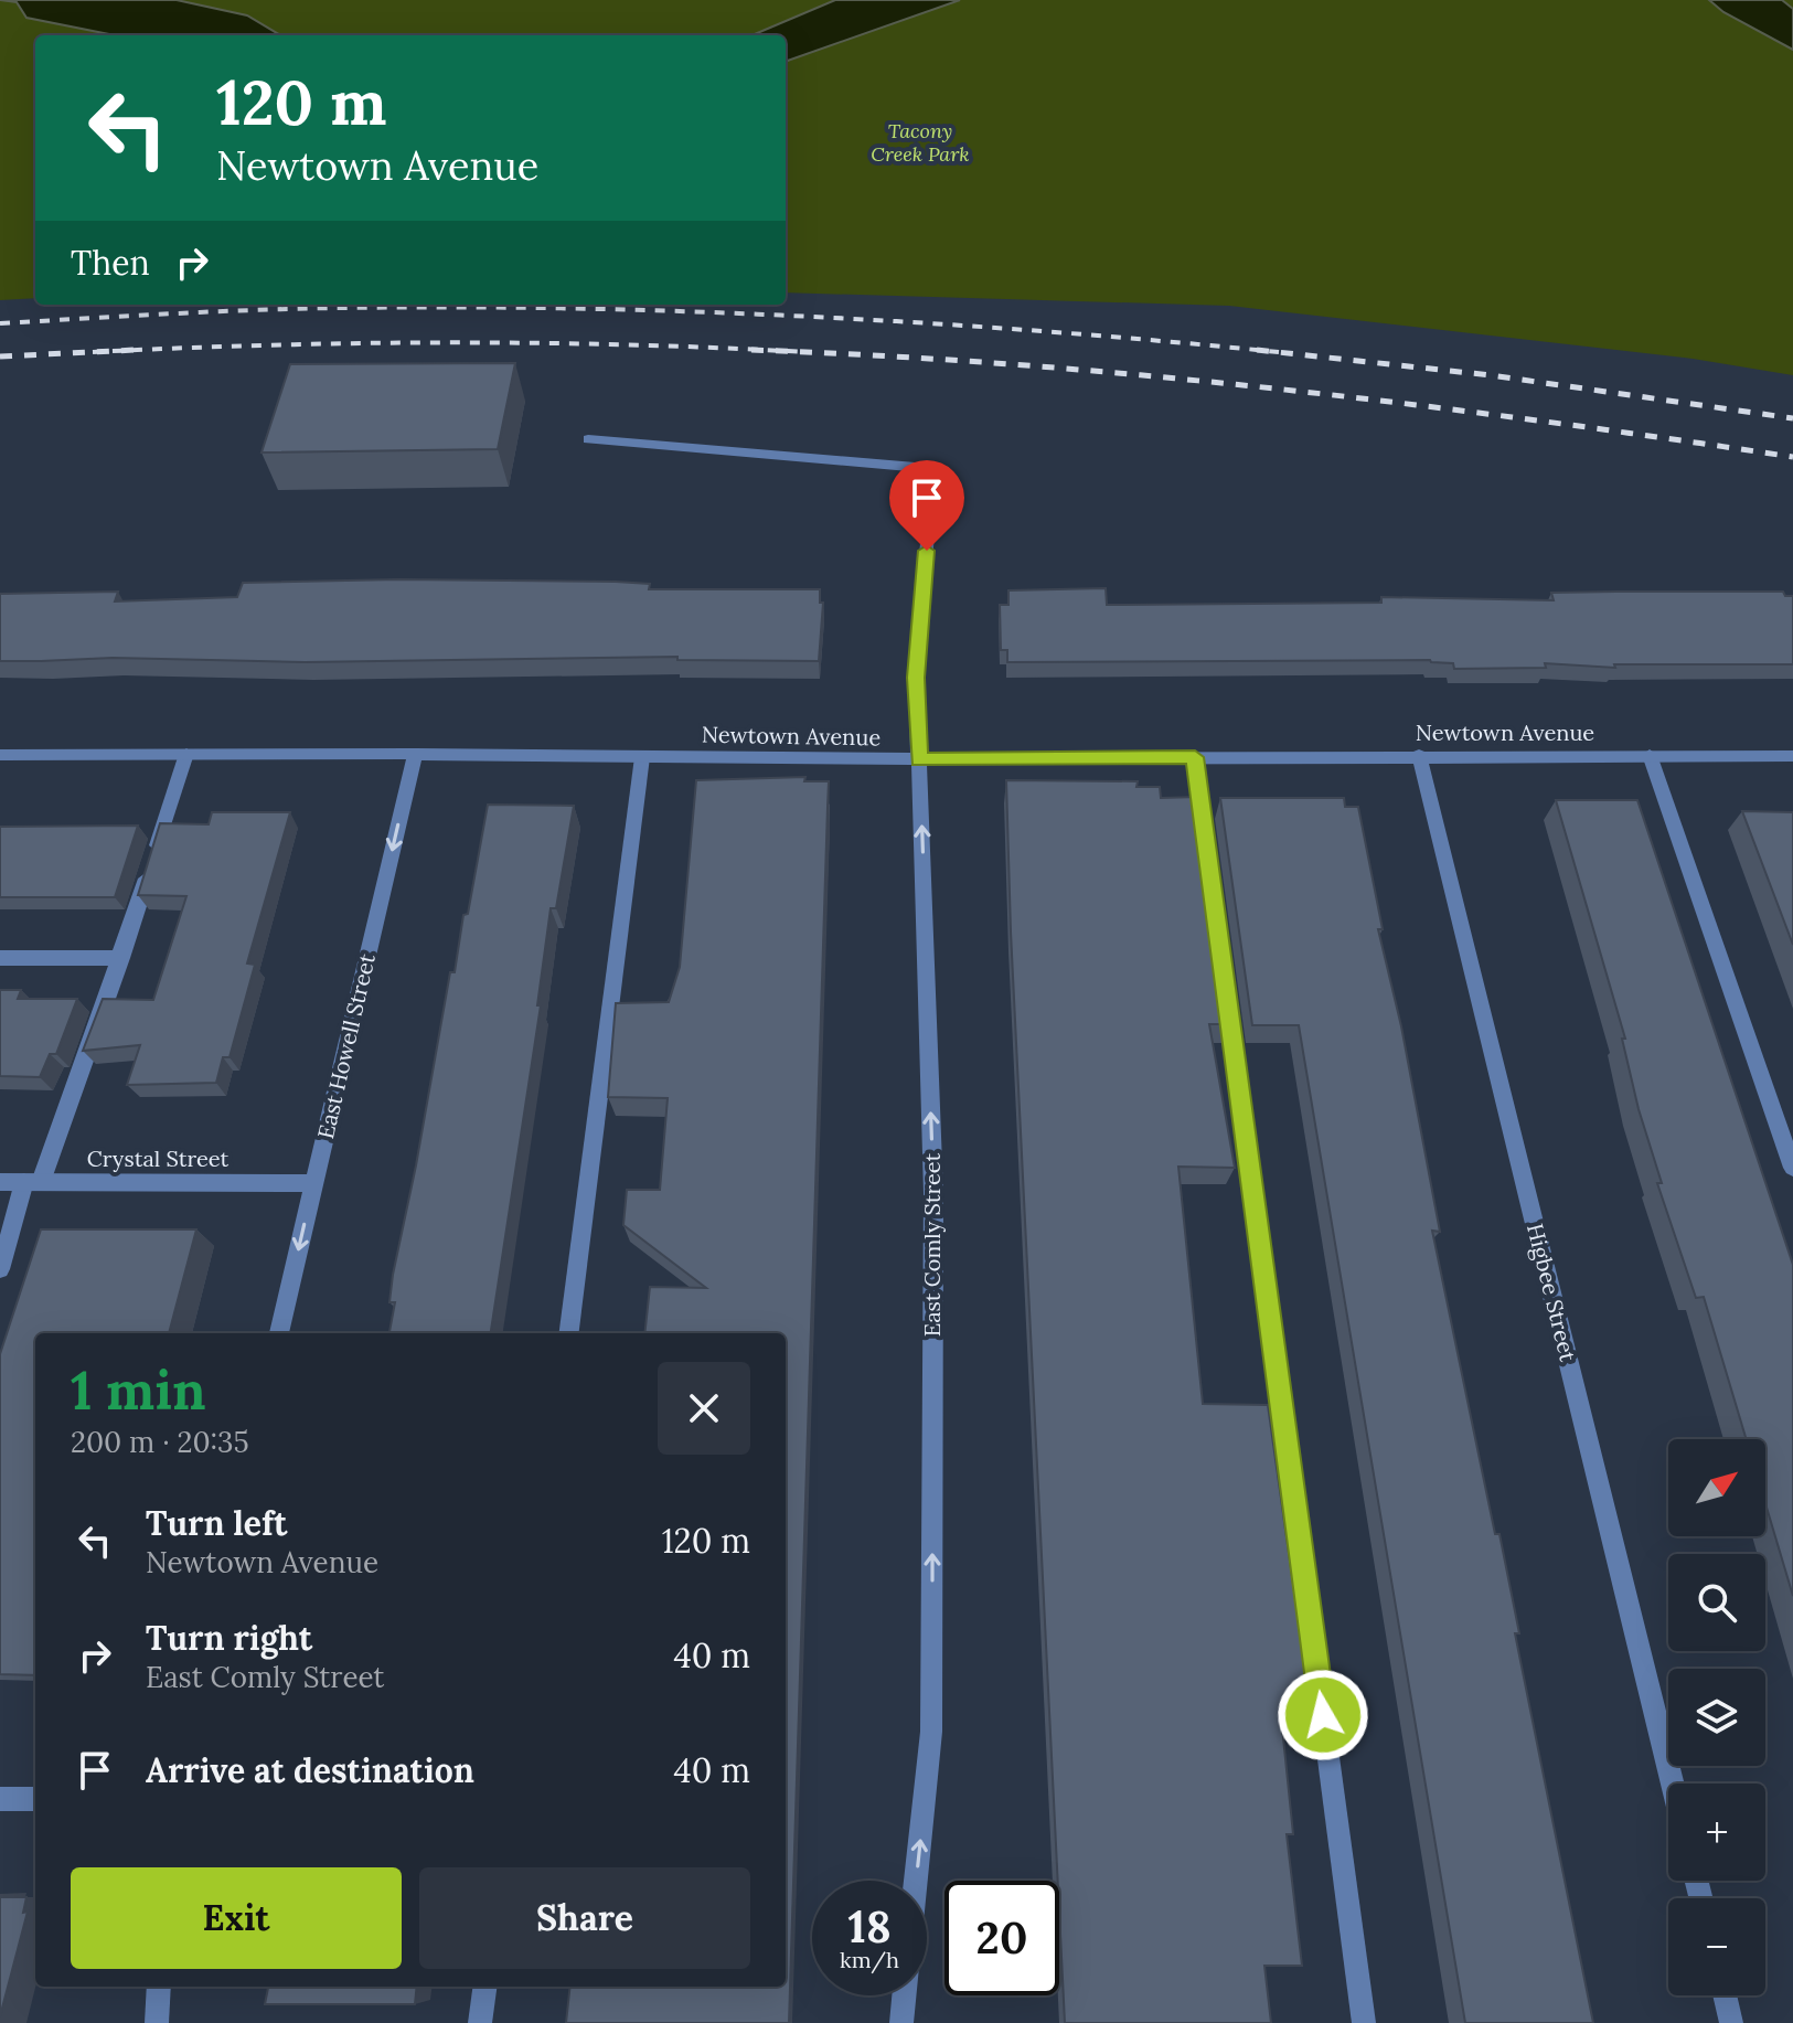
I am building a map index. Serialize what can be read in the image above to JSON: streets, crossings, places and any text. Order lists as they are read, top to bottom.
{
  "streets": {
    "street": [
      "Newtown Avenue",
      "East Howell Street",
      "Crystal Street",
      "East Comly Street",
      "Higbee Street"
    ]
  },
  "crossings": [
    ["Newtown Avenue", "East Howell Street"],
    ["Newtown Avenue", "East Comly Street"],
    ["Newtown Avenue", "Higbee Street"],
    ["East Howell Street", "Crystal Street"]
  ],
  "one_way": ["East Howell Street", "East Comly Street"],
  "parks": ["Tacony Creek Park"],
  "north": "top right",
  "page": {
    "turn": ["120 m", "Newtown Avenue"],
    "then": "Then",
    "heading": ["1 min", "200 m · 20:35"],
    "map_buttons": ["+", "−"],
    "list": [
      {
        "name": "Turn left",
        "note": "Newtown Avenue",
        "value": "120 m"
      },
      {
        "name": "Turn right",
        "note": "East Comly Street",
        "value": "40 m"
      },
      {
        "name": "Arrive at destination",
        "value": "40 m"
      }
    ],
    "buttons": ["Exit", "Share"],
    "speed": "18 km/h",
    "limit": "20"
  }
}
